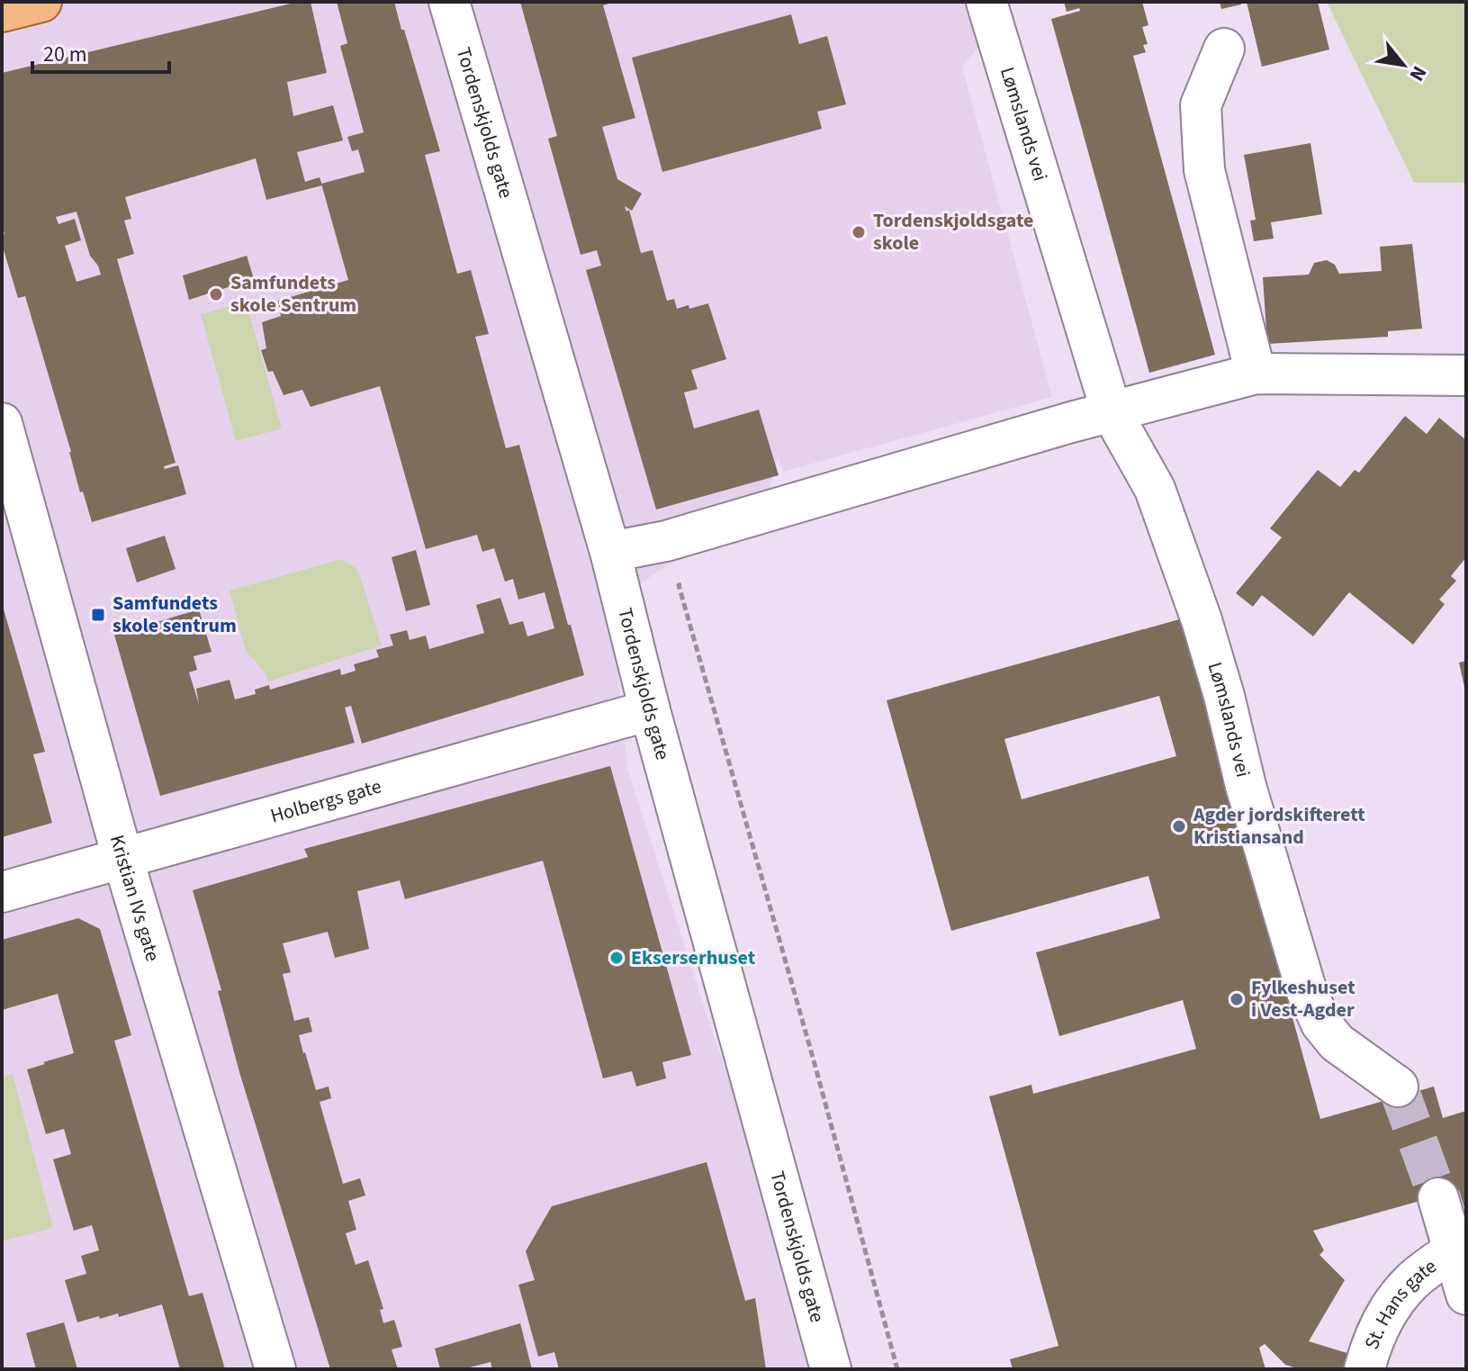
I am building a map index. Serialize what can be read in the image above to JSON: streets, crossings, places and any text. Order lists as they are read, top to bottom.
{
  "streets": {
    "street": [
      "Tordenskjolds gate",
      "Lømslands vei",
      "Holbergs gate",
      "Kristian IVs gate",
      "St. Hans gate"
    ]
  },
  "crossings": [
    ["Tordenskjolds gate", "Holbergs gate"],
    ["Holbergs gate", "Kristian IVs gate"]
  ],
  "places": {
    "other": [
      "Tordenskjoldsgate skole",
      "Samfundets skole Sentrum",
      "Agder jordskifterett Kristiansand",
      "Ekserserhuset",
      "Fylkeshuset i Vest-Agder"
    ],
    "transit": ["Samfundets skole sentrum"]
  },
  "scale_bar": "20 m",
  "north": "bottom right"
}
